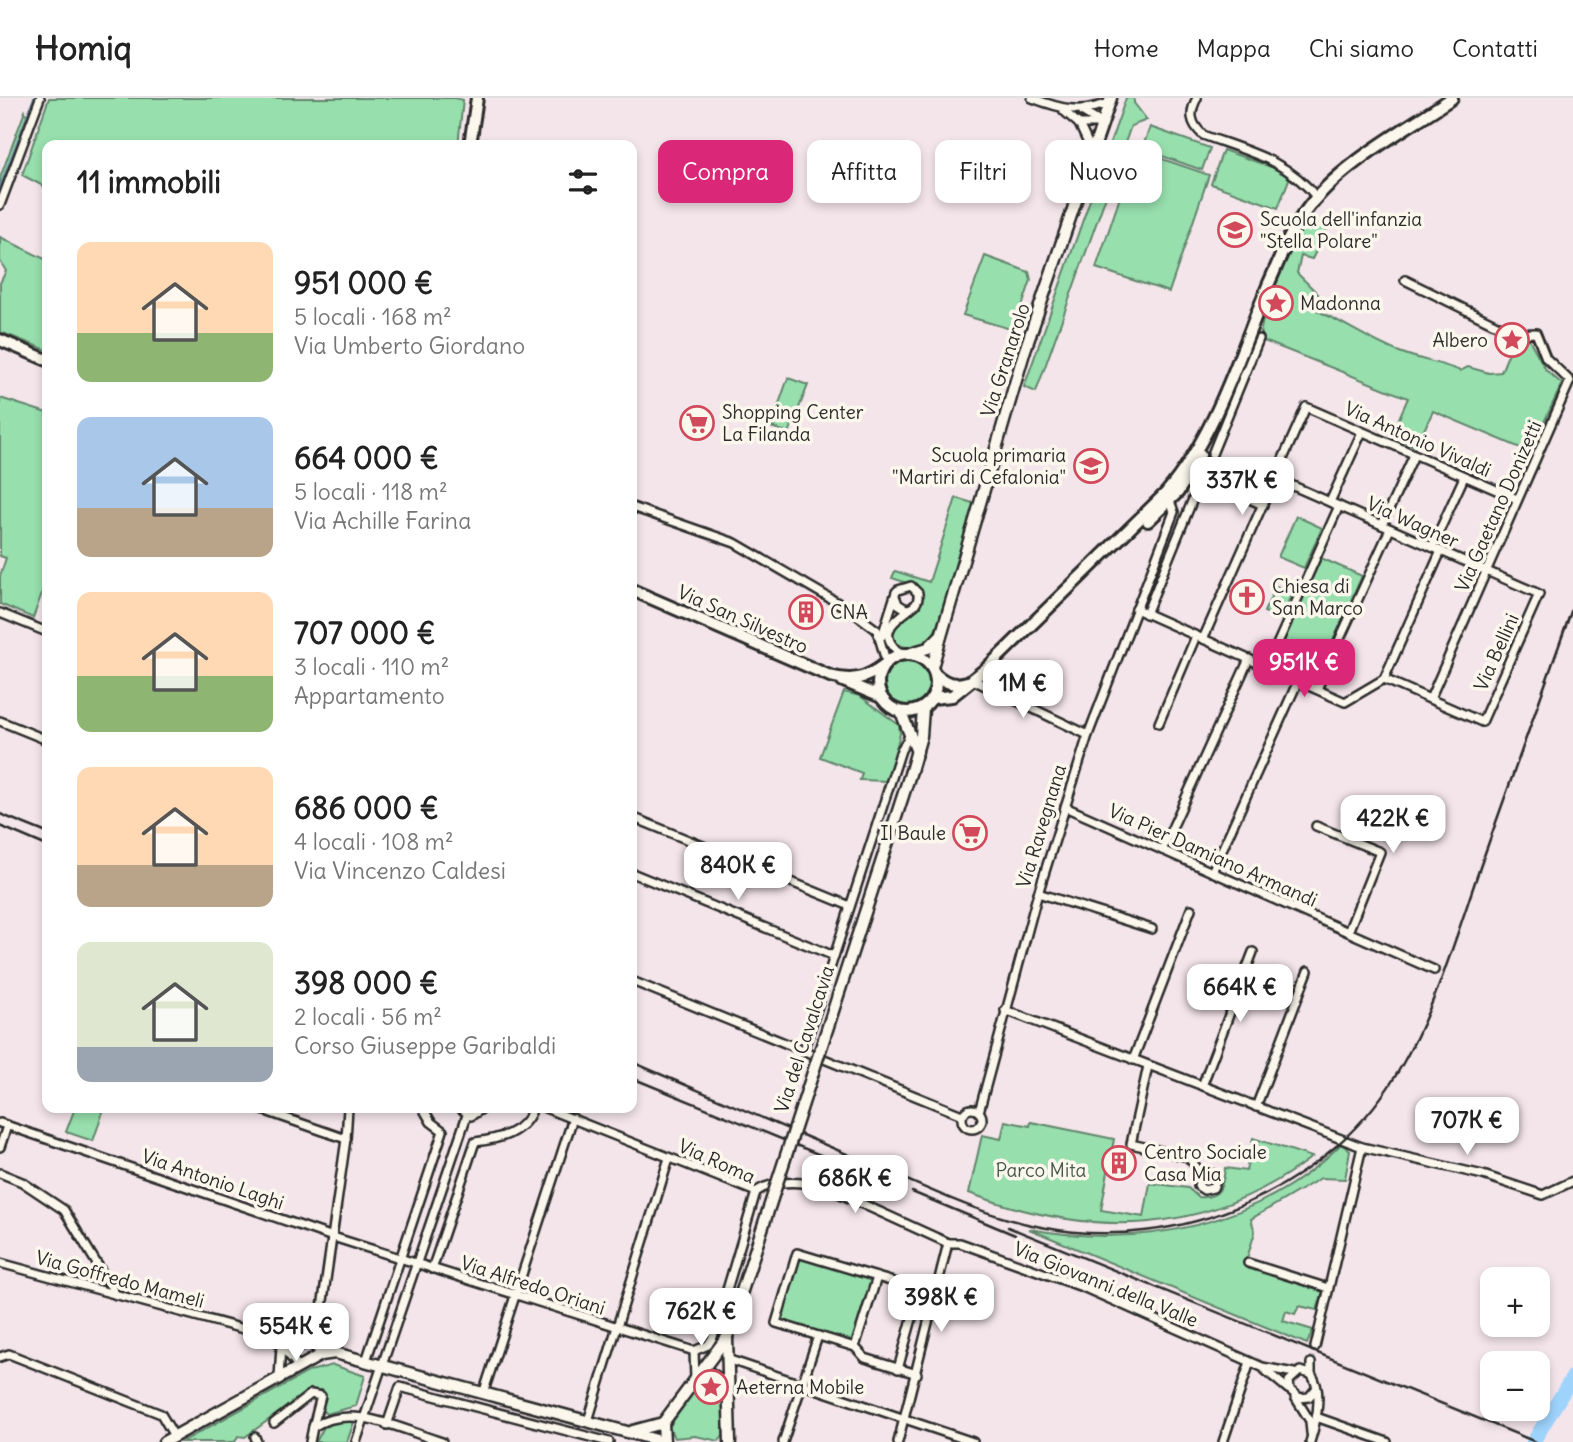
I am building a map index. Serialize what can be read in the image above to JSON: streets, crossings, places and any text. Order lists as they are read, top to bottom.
{
  "streets": {
    "main road": [
      "Via Granarolo",
      "Via San Silvestro",
      "Via Ravegnana",
      "Via del Cavalcavia"
    ],
    "street": [
      "Via Antonio Vivaldi",
      "Via Gaetano Donizetti",
      "Via Wagner",
      "Via Bellini",
      "Via Pier Damiano Armandi",
      "Via Roma",
      "Via Antonio Laghi",
      "Via Goffredo Mameli",
      "Via Giovanni della Valle",
      "Via Alfredo Oriani"
    ]
  },
  "crossings": [
    ["Via Granarolo", "Via San Silvestro"],
    ["Via Granarolo", "Via del Cavalcavia"],
    ["Via Antonio Vivaldi", "Via Gaetano Donizetti"],
    ["Via Antonio Vivaldi", "Via Wagner"],
    ["Via Gaetano Donizetti", "Via Wagner"],
    ["Via Gaetano Donizetti", "Via Bellini"],
    ["Via Wagner", "Via Bellini"],
    ["Via San Silvestro", "Via del Cavalcavia"],
    ["Via Ravegnana", "Via Pier Damiano Armandi"],
    ["Via Roma", "Via Giovanni della Valle"],
    ["Via Roma", "Via Alfredo Oriani"],
    ["Via Antonio Laghi", "Via Alfredo Oriani"]
  ],
  "parks": ["Parco Mita"],
  "places": {
    "school or university": ["Scuola dell'infanzia \"Stella Polare\"", "Scuola primaria \"Martiri di Cefalonia\""],
    "place": ["Madonna", "Albero", "Aeterna Mobile"],
    "supermarket": ["Shopping Center La Filanda", "Il Baule"],
    "church": ["Chiesa di San Marco"],
    "building": ["CNA", "Centro Sociale Casa Mia"]
  },
  "page": {
    "header": "Homiq",
    "nav": [
      "Home",
      "Mappa",
      "Chi siamo",
      "Contatti"
    ],
    "chip": [
      "Compra",
      "Affitta",
      "Filtri",
      "Nuovo"
    ],
    "heading": "11 immobili",
    "list": [
      {
        "name": "951 000 €",
        "note": "5 locali · 168 m² · Via Umberto Giordano"
      },
      {
        "name": "664 000 €",
        "note": "5 locali · 118 m² · Via Achille Farina"
      },
      {
        "name": "707 000 €",
        "note": "3 locali · 110 m² · Appartamento"
      },
      {
        "name": "686 000 €",
        "note": "4 locali · 108 m² · Via Vincenzo Caldesi"
      },
      {
        "name": "398 000 €",
        "note": "2 locali · 56 m² · Corso Giuseppe Garibaldi"
      }
    ],
    "price": [
      "337K €",
      "951K €",
      "1M €",
      "422K €",
      "840K €",
      "664K €",
      "707K €",
      "686K €",
      "398K €",
      "762K €",
      "554K €"
    ],
    "map_buttons": ["+", "−"]
  }
}
